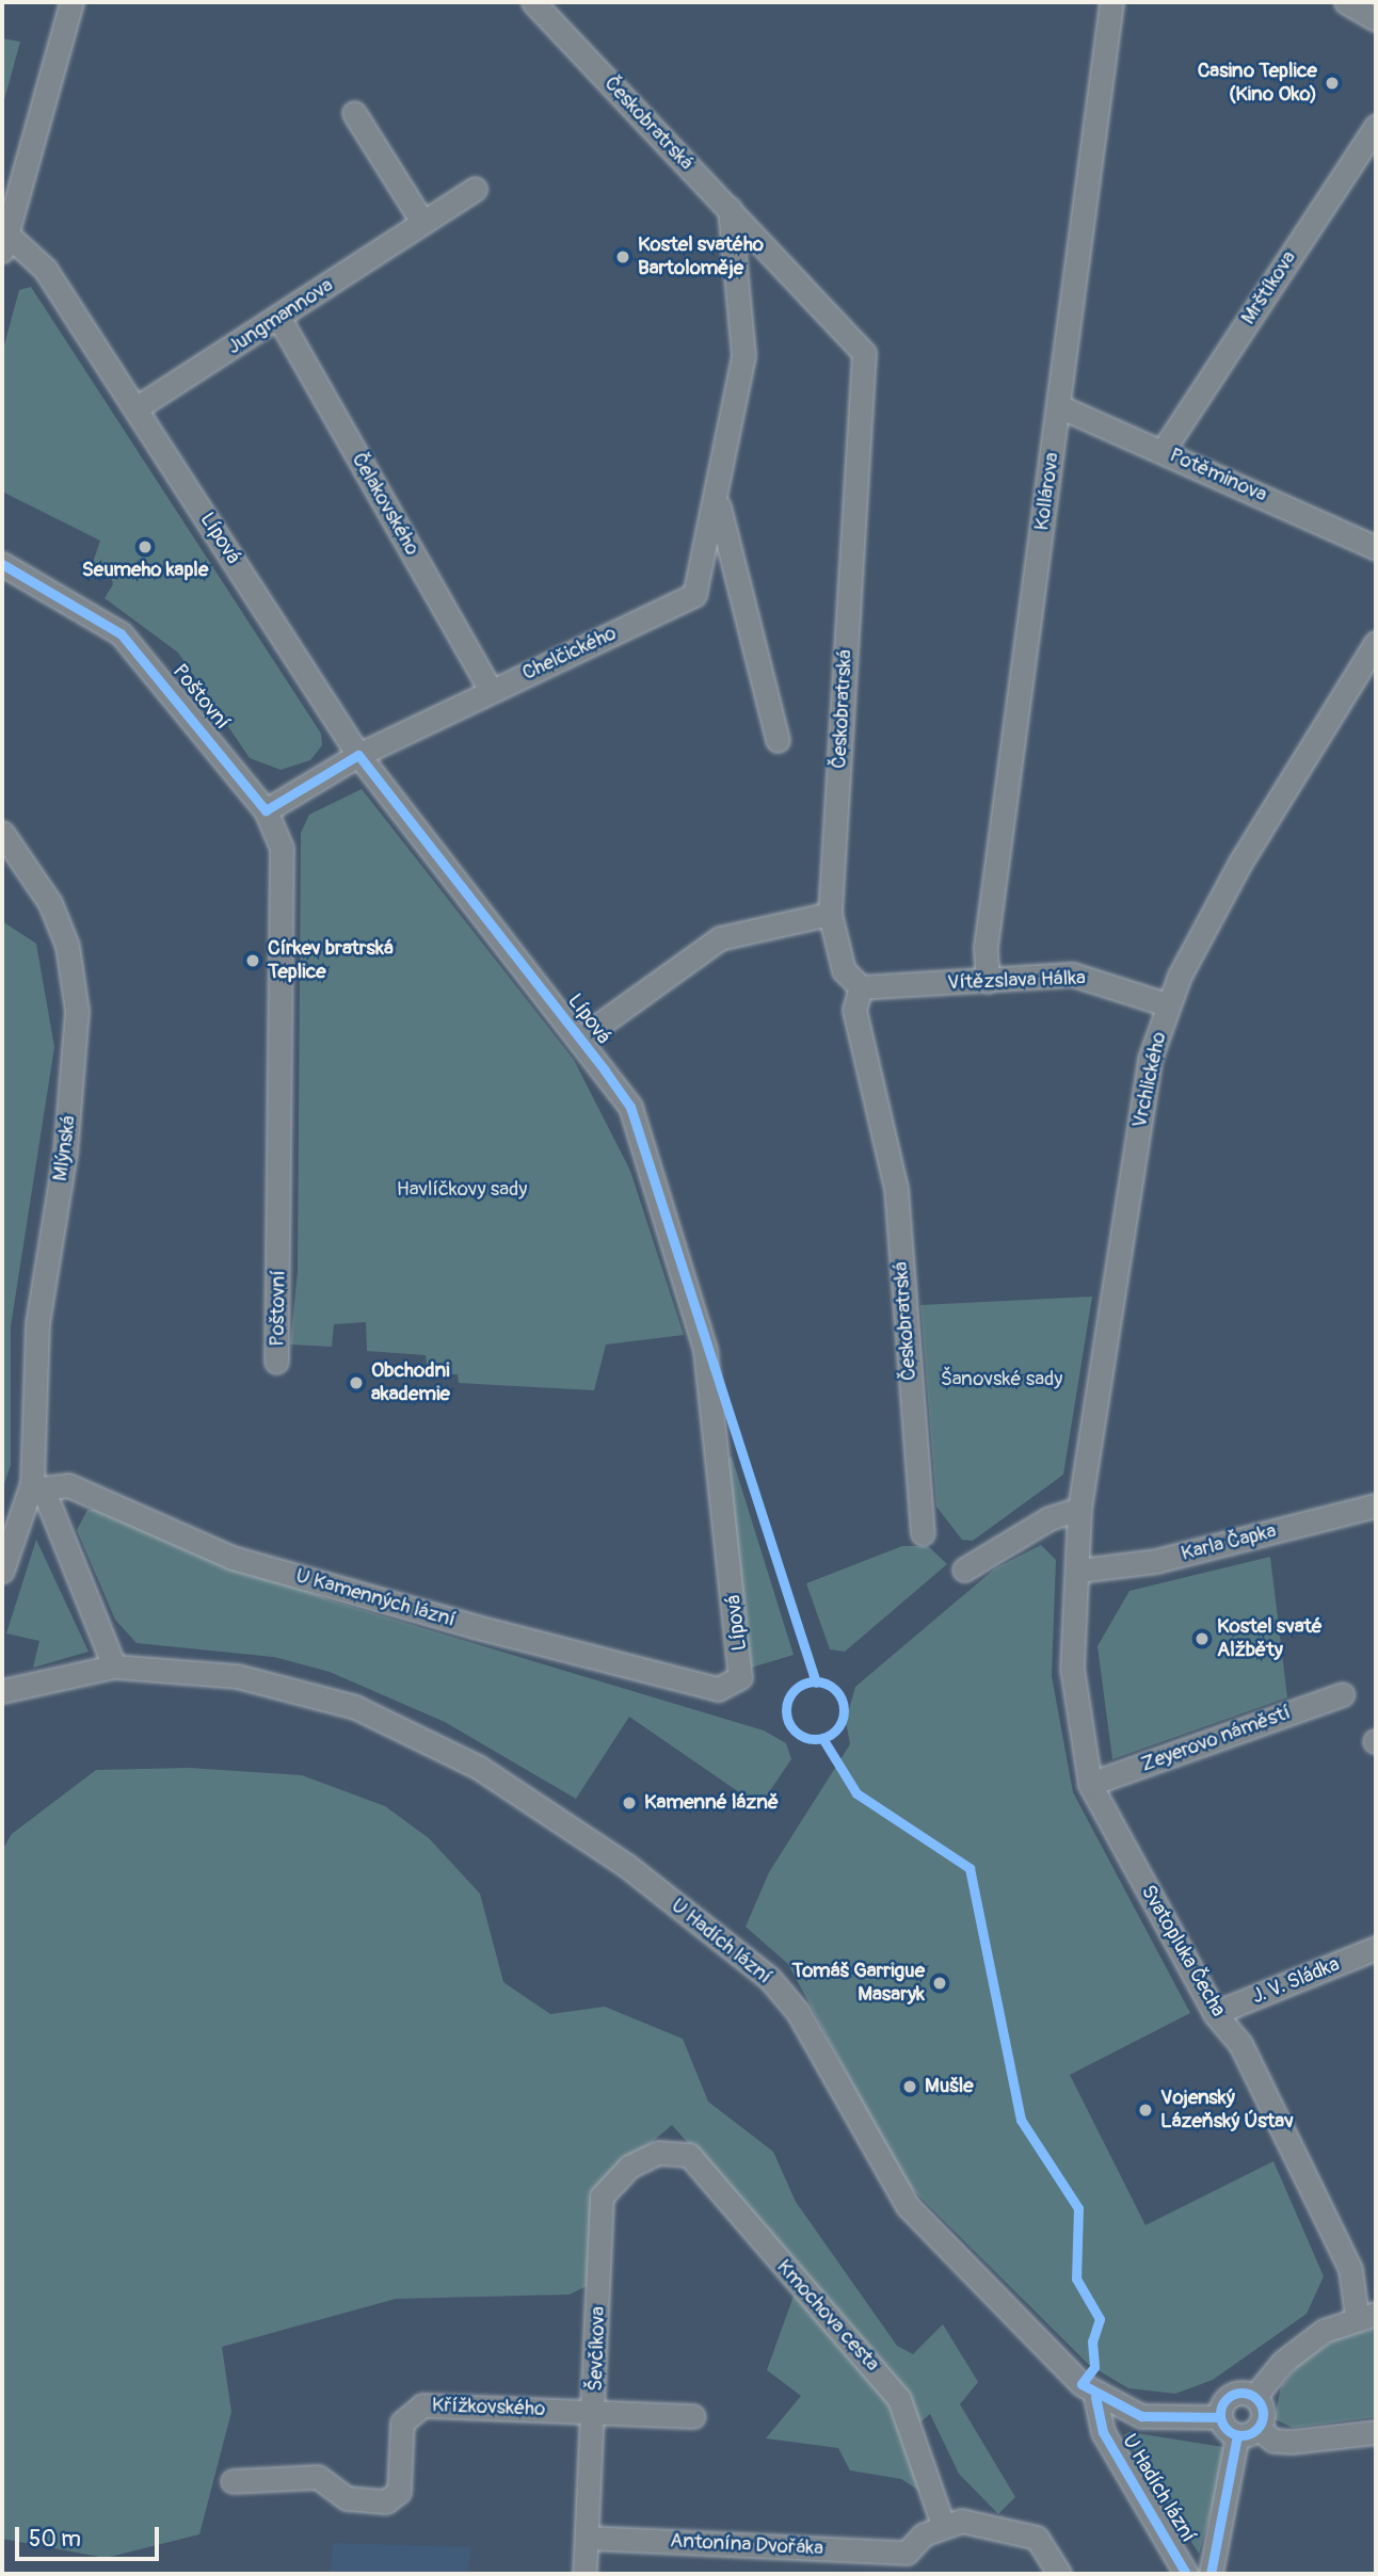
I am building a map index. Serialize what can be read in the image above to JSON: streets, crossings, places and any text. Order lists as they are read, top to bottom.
{
  "streets": {
    "street": [
      "Českobratrská",
      "Mrštíkova",
      "Jungmannova",
      "Potěminova",
      "Kollárova",
      "Čelakovského",
      "Lípová",
      "Chelčického",
      "Poštovní",
      "Vítězslava Hálka",
      "Vrchlického",
      "Mlýnská",
      "Karla Čapka",
      "U Kamenných lázní",
      "Zeyerovo náměstí",
      "U Hadích lázní",
      "Svatopluka Čecha",
      "J. V. Sládka",
      "Kmochova cesta",
      "Ševčíkova",
      "Křížkovského",
      "Antonína Dvořáka"
    ]
  },
  "crossings": [
    ["Českobratrská", "Chelčického"],
    ["Českobratrská", "Vítězslava Hálka"],
    ["Mrštíkova", "Potěminova"],
    ["Jungmannova", "Čelakovského"],
    ["Jungmannova", "Lípová"],
    ["Potěminova", "Kollárova"],
    ["Kollárova", "Vítězslava Hálka"],
    ["Čelakovského", "Chelčického"],
    ["Lípová", "Chelčického"],
    ["Lípová", "U Kamenných lázní"],
    ["Vítězslava Hálka", "Vrchlického"],
    ["Vrchlického", "Karla Čapka"],
    ["Vrchlického", "Svatopluka Čecha"],
    ["Mlýnská", "U Kamenných lázní"],
    ["Karla Čapka", "Svatopluka Čecha"],
    ["Zeyerovo náměstí", "Svatopluka Čecha"],
    ["Svatopluka Čecha", "J. V. Sládka"],
    ["Kmochova cesta", "Ševčíkova"],
    ["Ševčíkova", "Křížkovského"],
    ["Ševčíkova", "Antonína Dvořáka"]
  ],
  "parks": ["Havlíčkovy sady", "Šanovské sady"],
  "places": [
    "Casino Teplice (Kino Oko)",
    "Kostel svatého Bartoloměje",
    "Seumeho kaple",
    "Církev bratrská Teplice",
    "Obchodni akademie",
    "Kostel svaté Alžběty",
    "Kamenné lázně",
    "Tomáš Garrigue Masaryk",
    "Mušle",
    "Vojenský Lázeňský Ústav"
  ],
  "scale_bar": "50 m"
}
